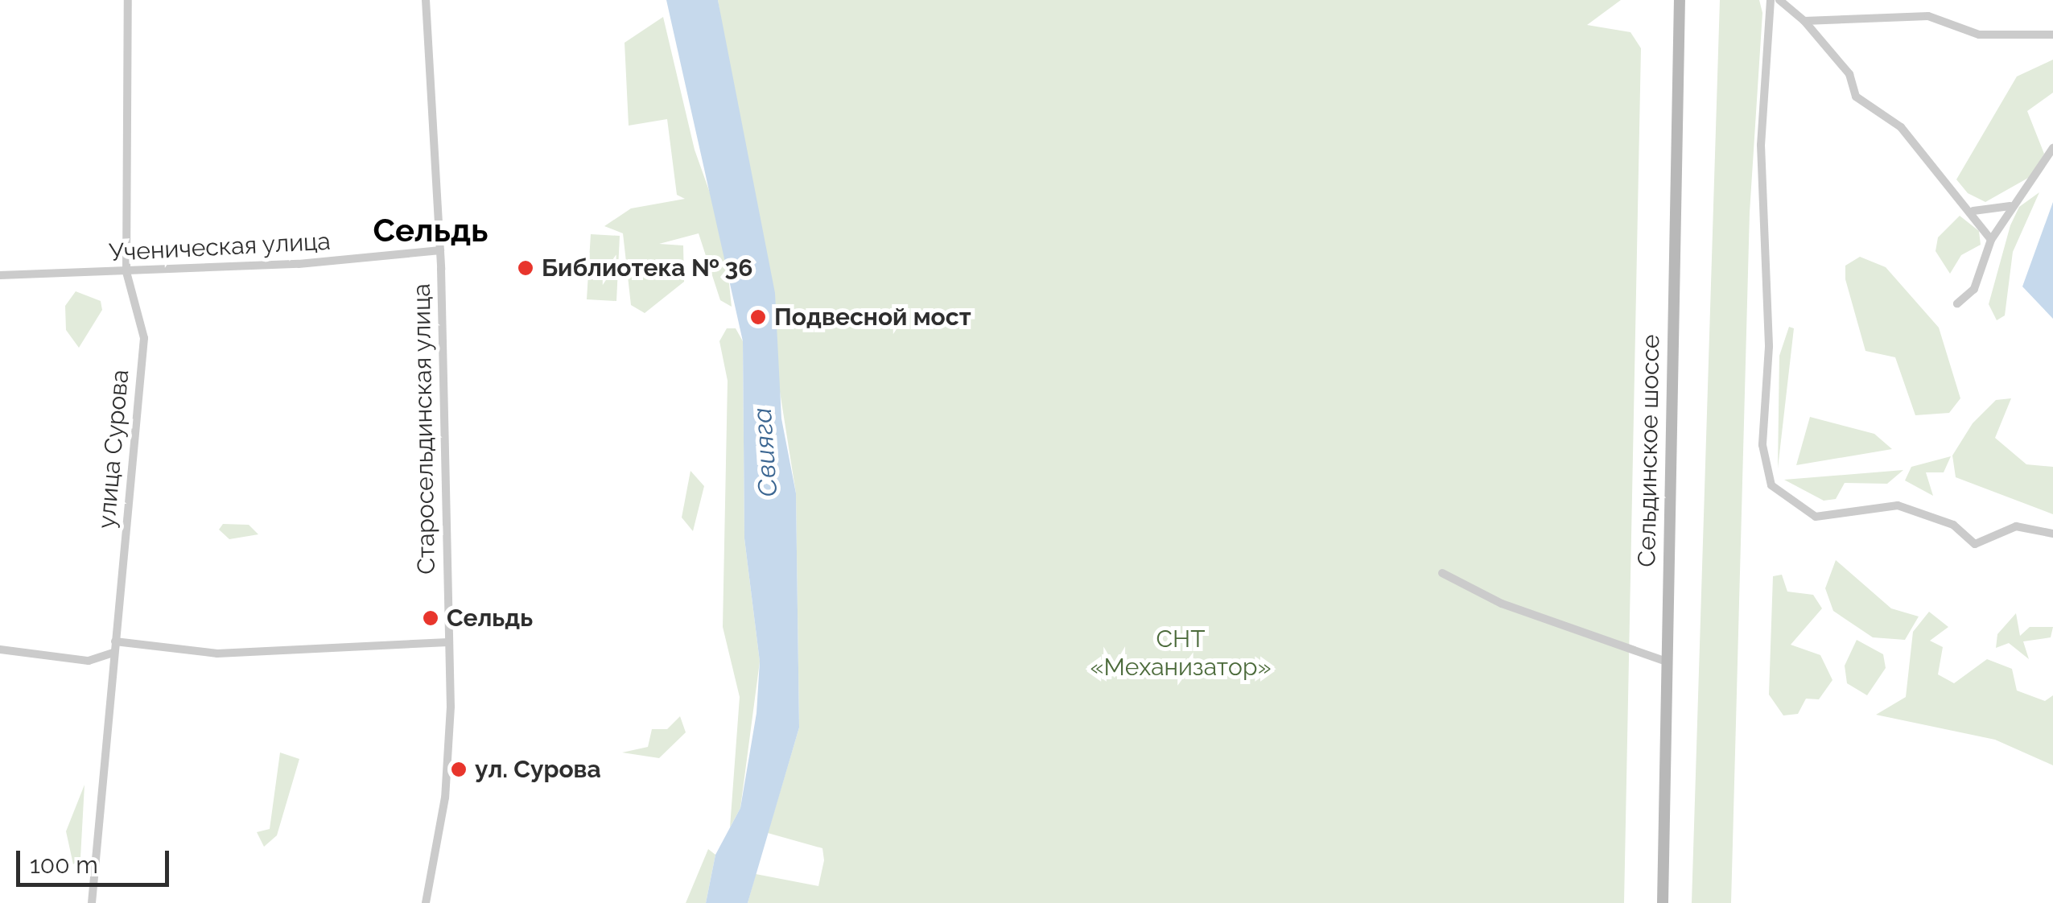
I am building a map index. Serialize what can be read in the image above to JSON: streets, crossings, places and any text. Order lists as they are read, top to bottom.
{
  "streets": {
    "main road": ["Сельдинское шоссе"],
    "street": ["Ученическая улица", "Старосельдинская улица", "улица Сурова"]
  },
  "crossings": [
    ["Ученическая улица", "Старосельдинская улица"],
    ["Ученическая улица", "улица Сурова"]
  ],
  "districts": ["Сельдь"],
  "water": ["Свияга"],
  "parks": ["СНТ «Механизатор»"],
  "places": [
    "Библиотека № 36",
    "Подвесной мост",
    "Сельдь",
    "ул. Сурова"
  ],
  "scale_bar": "100 m"
}
